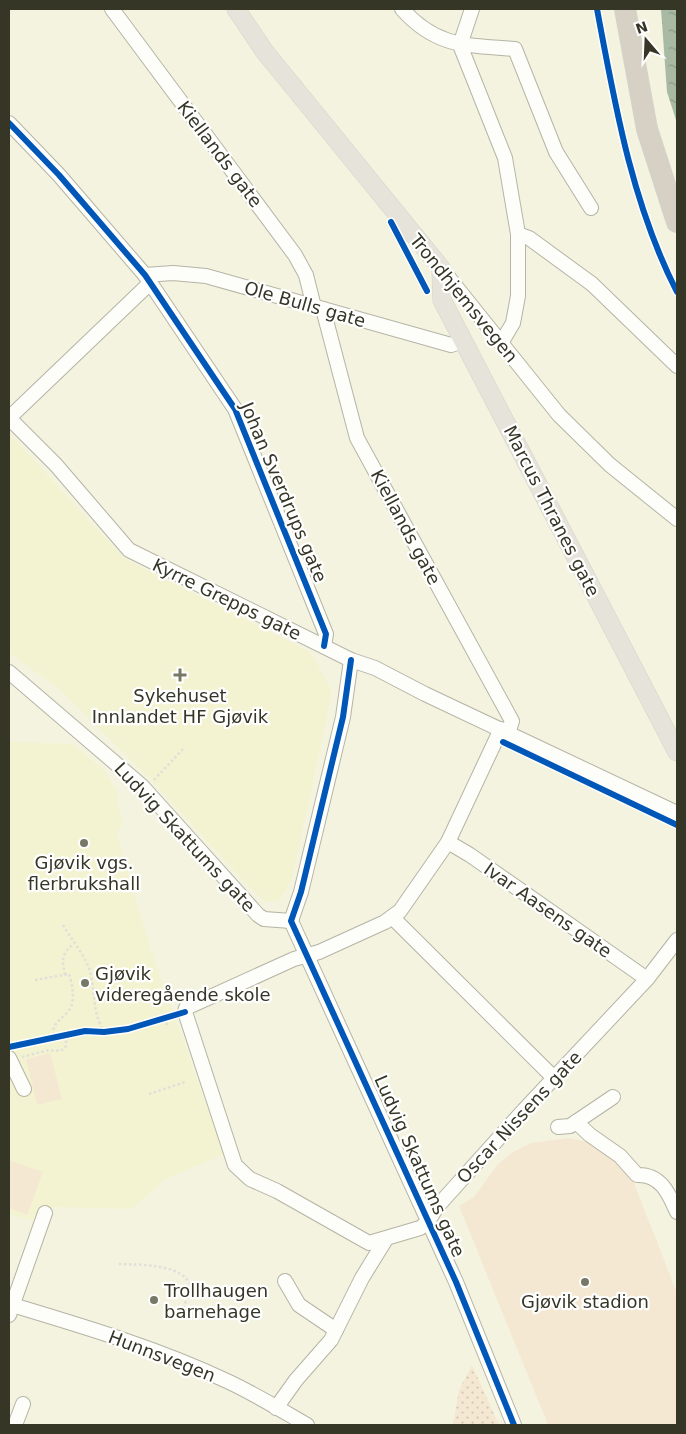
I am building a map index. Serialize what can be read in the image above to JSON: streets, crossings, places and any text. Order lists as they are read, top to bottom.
{
  "streets": {
    "main road": ["Trondhjemsvegen", "Marcus Thranes gate"],
    "street": [
      "Kiellands gate",
      "Ole Bulls gate",
      "Johan Sverdrups gate",
      "Kyrre Grepps gate",
      "Ludvig Skattums gate",
      "Ivar Aasens gate",
      "Oscar Nissens gate",
      "Hunnsvegen"
    ]
  },
  "crossings": [
    ["Kiellands gate", "Ole Bulls gate"],
    ["Kiellands gate", "Kyrre Grepps gate"],
    ["Trondhjemsvegen", "Marcus Thranes gate"],
    ["Ole Bulls gate", "Johan Sverdrups gate"],
    ["Ole Bulls gate", "Marcus Thranes gate"],
    ["Johan Sverdrups gate", "Kyrre Grepps gate"],
    ["Ludvig Skattums gate", "Oscar Nissens gate"],
    ["Ivar Aasens gate", "Oscar Nissens gate"]
  ],
  "places": {
    "health": ["Sykehuset Innlandet HF Gjøvik"],
    "other": [
      "Gjøvik vgs. flerbrukshall",
      "Gjøvik videregående skole",
      "Gjøvik stadion",
      "Trollhaugen barnehage"
    ]
  },
  "north": "top"
}
